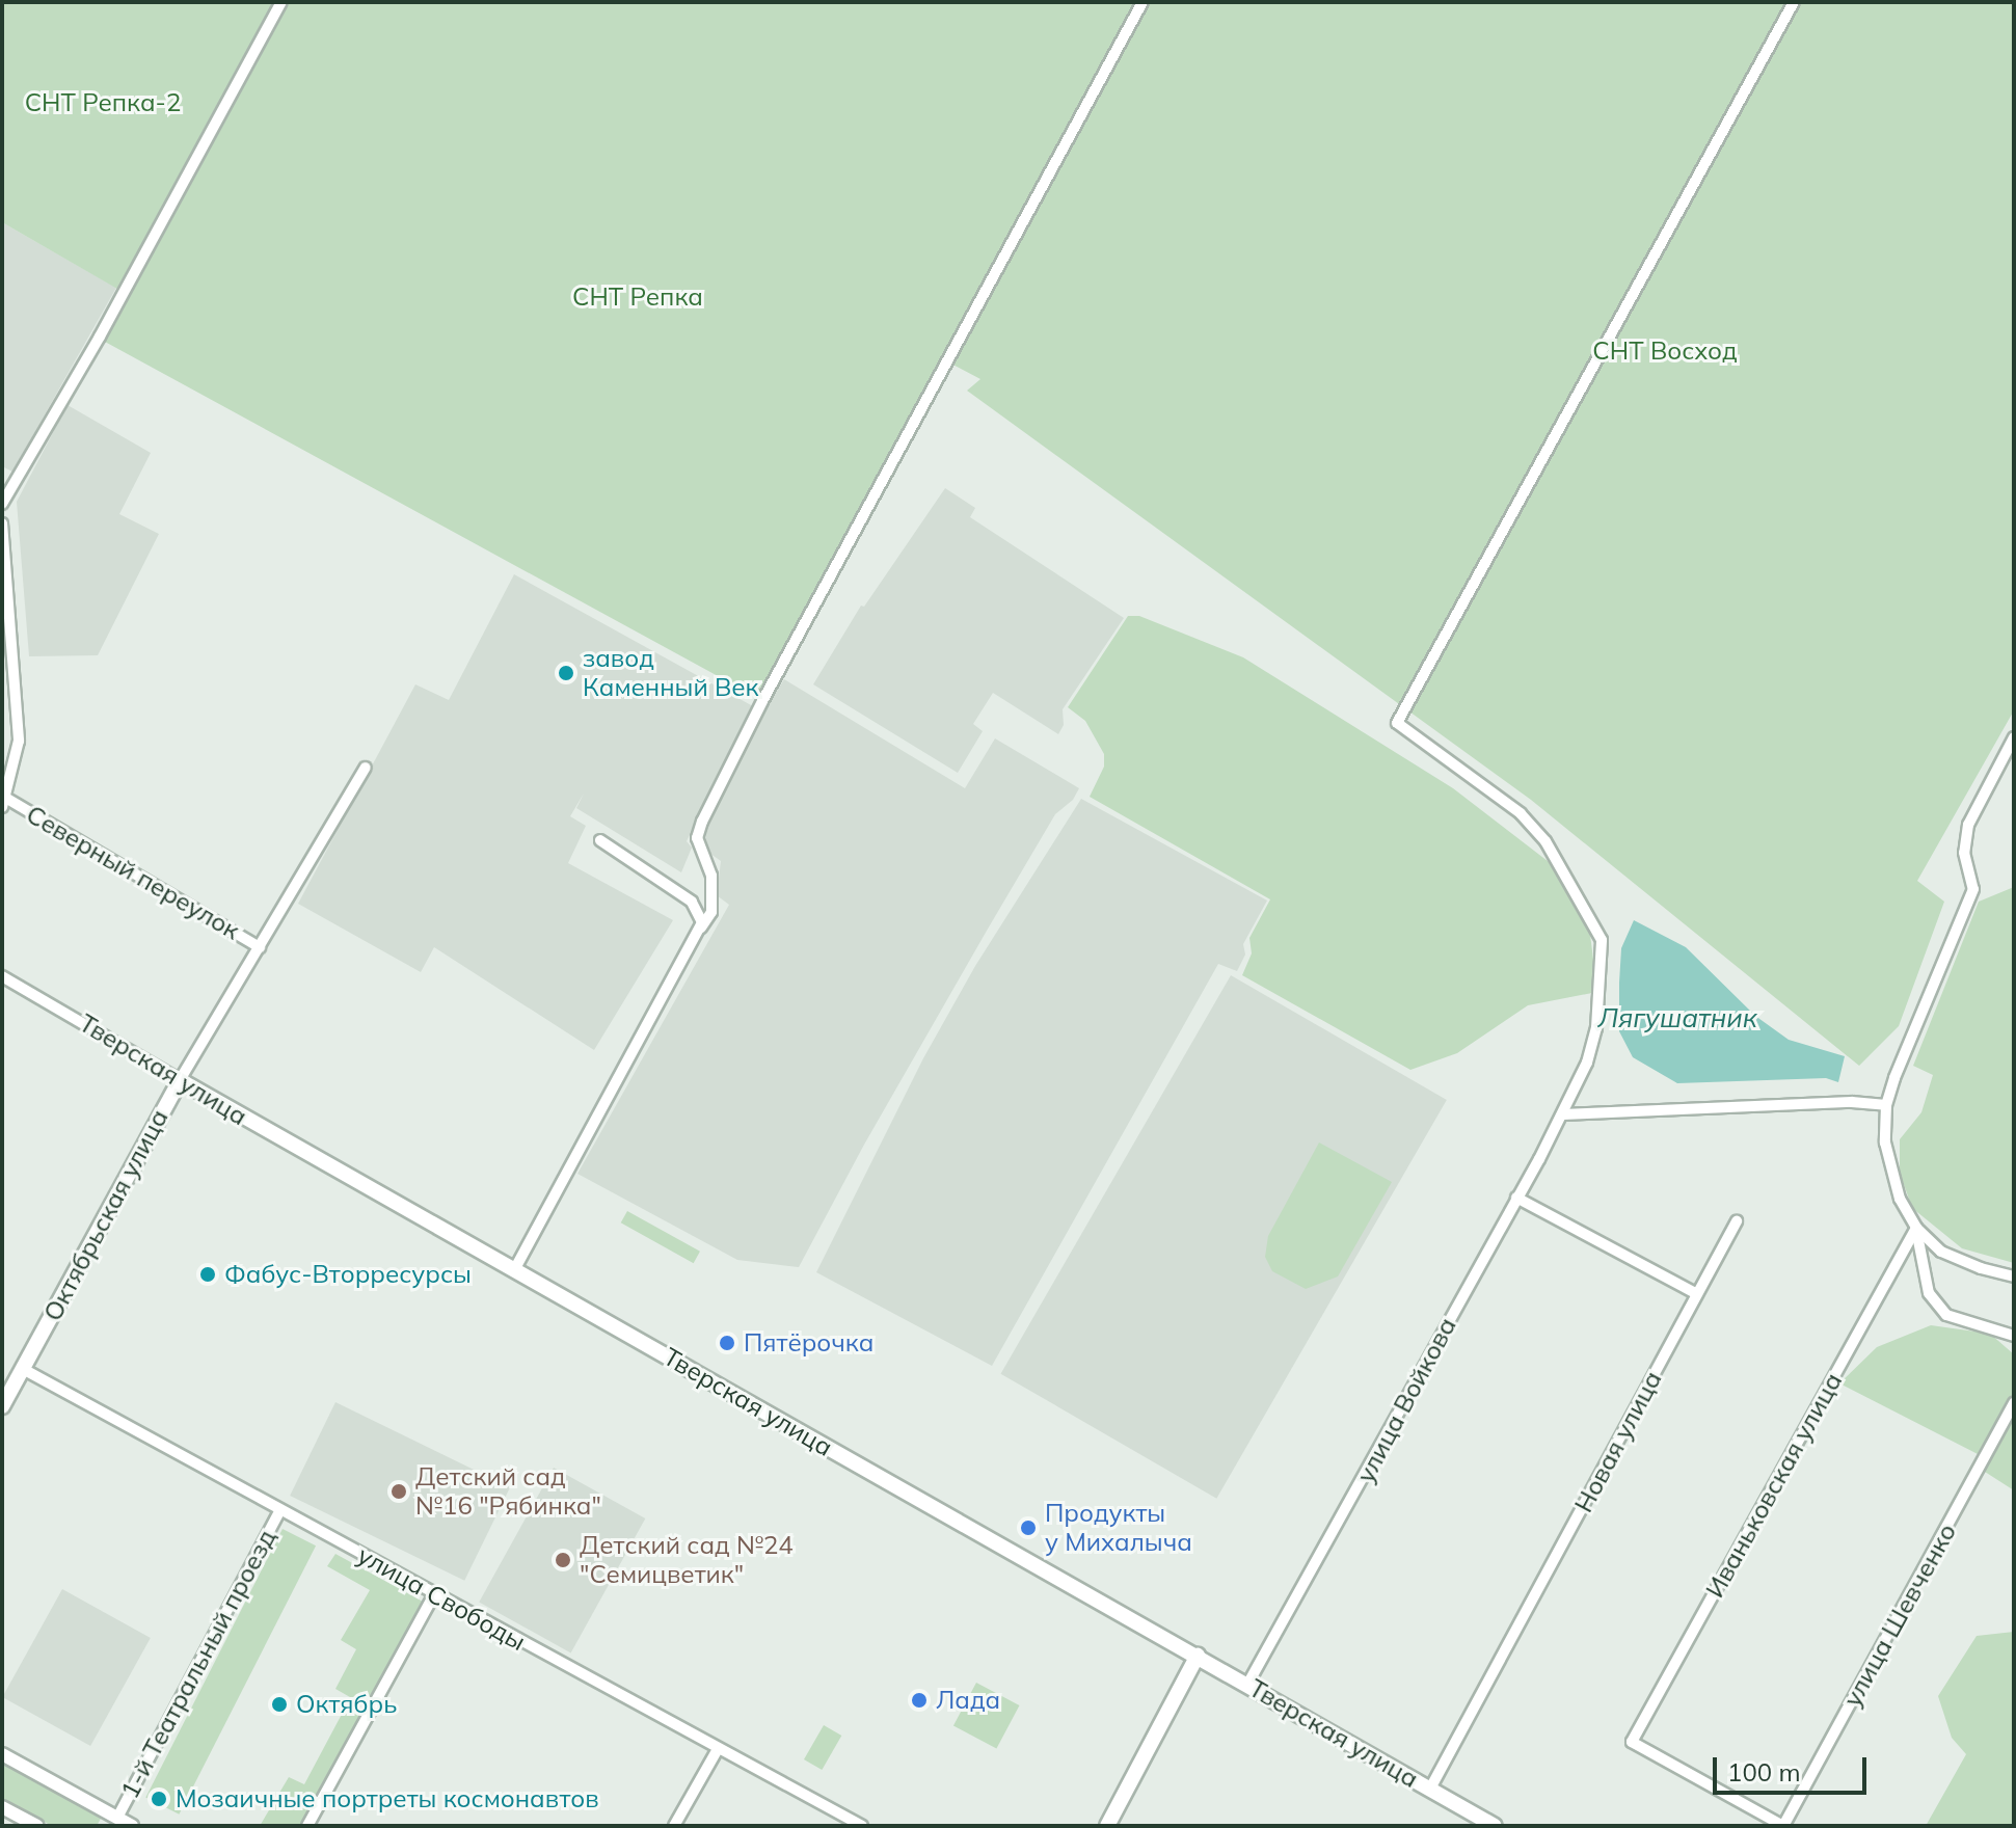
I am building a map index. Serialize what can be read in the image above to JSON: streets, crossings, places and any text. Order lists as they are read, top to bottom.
{
  "streets": {
    "main road": ["Тверская улица", "Октябрьская улица"],
    "street": [
      "Северный переулок",
      "улица Войкова",
      "Новая улица",
      "Иваньковская улица",
      "улица Свободы",
      "улица Шевченко",
      "1-й Театральный проезд"
    ]
  },
  "crossings": [
    ["Северный переулок", "Октябрьская улица"],
    ["Тверская улица", "Октябрьская улица"],
    ["Тверская улица", "улица Войкова"],
    ["Тверская улица", "Новая улица"],
    ["Октябрьская улица", "улица Свободы"],
    ["Иваньковская улица", "улица Шевченко"],
    ["улица Свободы", "1-й Театральный проезд"]
  ],
  "water": ["Лягушатник"],
  "parks": ["СНТ Репка-2", "СНТ Репка", "СНТ Восход"],
  "places": [
    "завод Каменный Век",
    "Фабус-Вторресурсы",
    "Пятёрочка",
    "Детский сад №16 \"Рябинка\"",
    "Продукты у Михалыча",
    "Детский сад №24 \"Семицветик\"",
    "Лада",
    "Октябрь",
    "Мозаичные портреты космонавтов"
  ],
  "scale_bar": "100 m"
}
